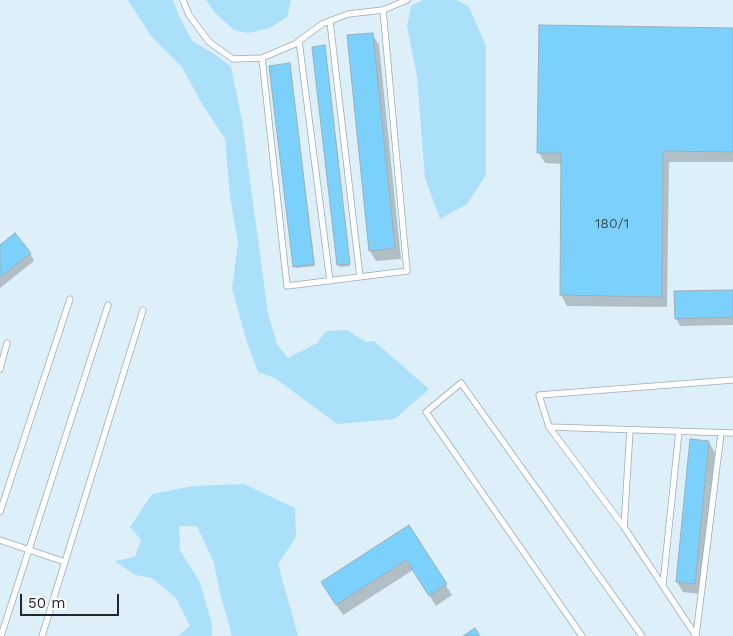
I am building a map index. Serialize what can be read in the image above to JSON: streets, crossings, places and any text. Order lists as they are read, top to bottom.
{
  "house_numbers": ["180/1"],
  "scale_bar": "50 m"
}
